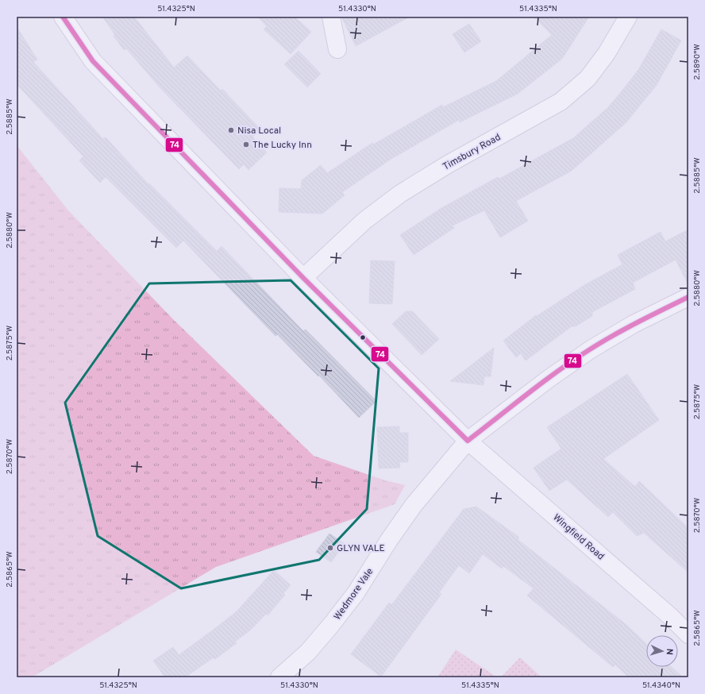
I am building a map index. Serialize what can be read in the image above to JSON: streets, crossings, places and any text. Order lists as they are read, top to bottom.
{
  "streets": {
    "street": ["Timsbury Road", "Wingfield Road", "Wedmore Vale"]
  },
  "crossings": [
    ["Wingfield Road", "Wedmore Vale"]
  ],
  "places": ["Nisa Local", "The Lucky Inn", "GLYN VALE"],
  "lines": ["transit line 74"],
  "north": "right",
  "coordinates": [
    "51.4325°N",
    "51.4330°N",
    "51.4335°N",
    "2.5890°W",
    "2.5885°W",
    "2.5880°W",
    "2.5875°W",
    "2.5870°W",
    "2.5865°W",
    "51.4340°N"
  ]
}
